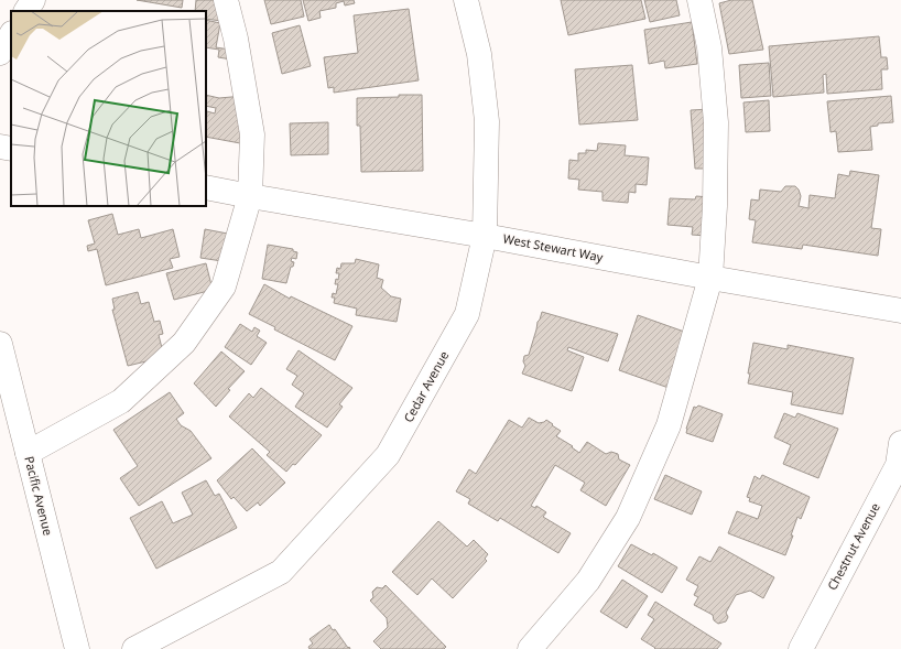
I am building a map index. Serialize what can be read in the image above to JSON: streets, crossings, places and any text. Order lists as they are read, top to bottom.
{
  "streets": {
    "street": [
      "West Stewart Way",
      "Cedar Avenue",
      "Pacific Avenue",
      "Chestnut Avenue"
    ]
  },
  "crossings": [
    ["West Stewart Way", "Cedar Avenue"]
  ]
}
